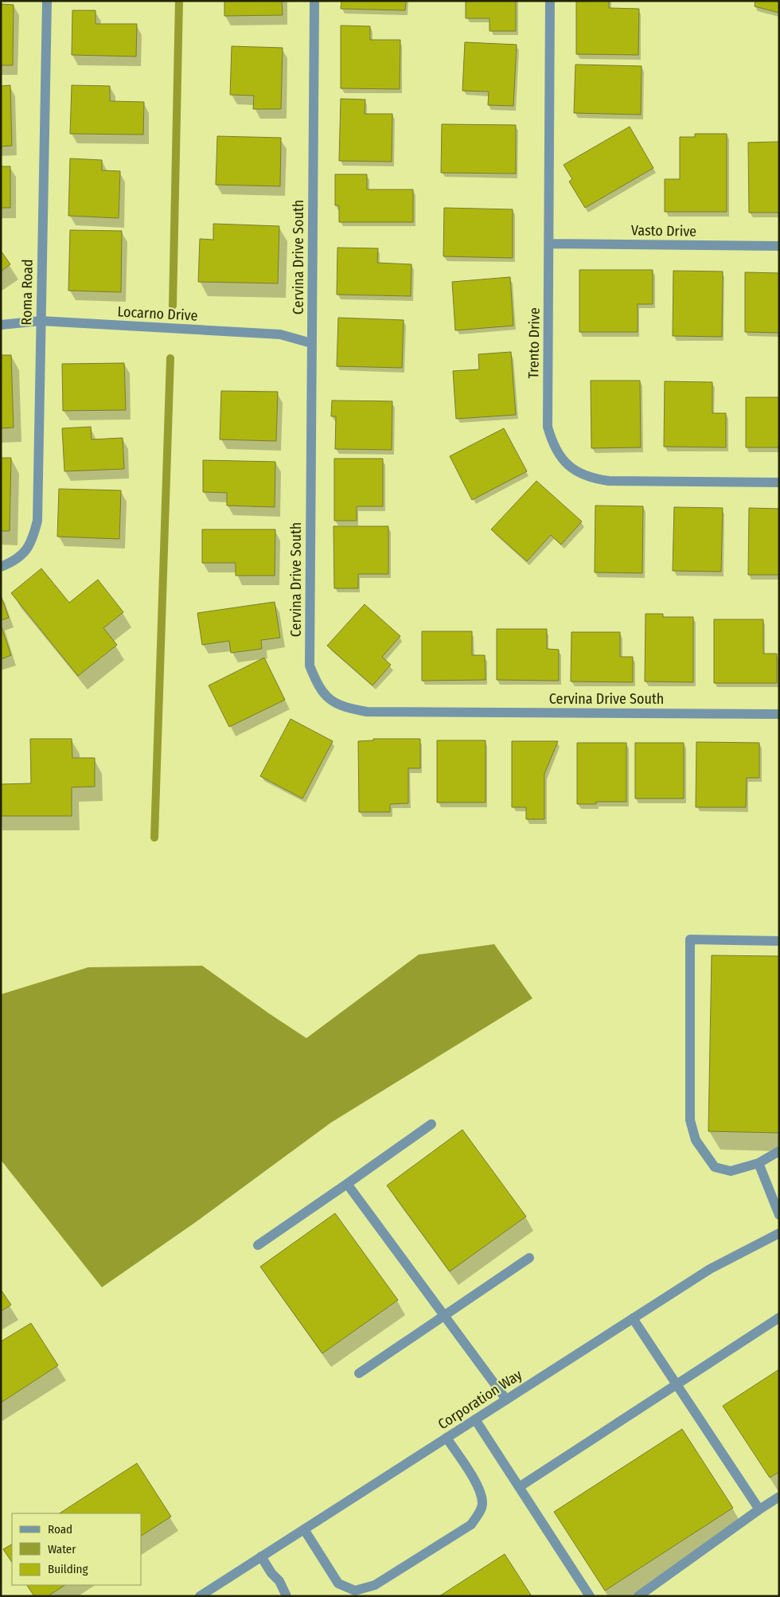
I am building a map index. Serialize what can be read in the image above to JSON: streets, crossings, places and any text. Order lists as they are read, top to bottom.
{
  "streets": {
    "street": [
      "Vasto Drive",
      "Cervina Drive South",
      "Roma Road",
      "Locarno Drive",
      "Trento Drive",
      "Corporation Way"
    ]
  },
  "crossings": [
    ["Vasto Drive", "Trento Drive"],
    ["Cervina Drive South", "Locarno Drive"],
    ["Roma Road", "Locarno Drive"]
  ],
  "legend": ["Road", "Water", "Building"]
}
